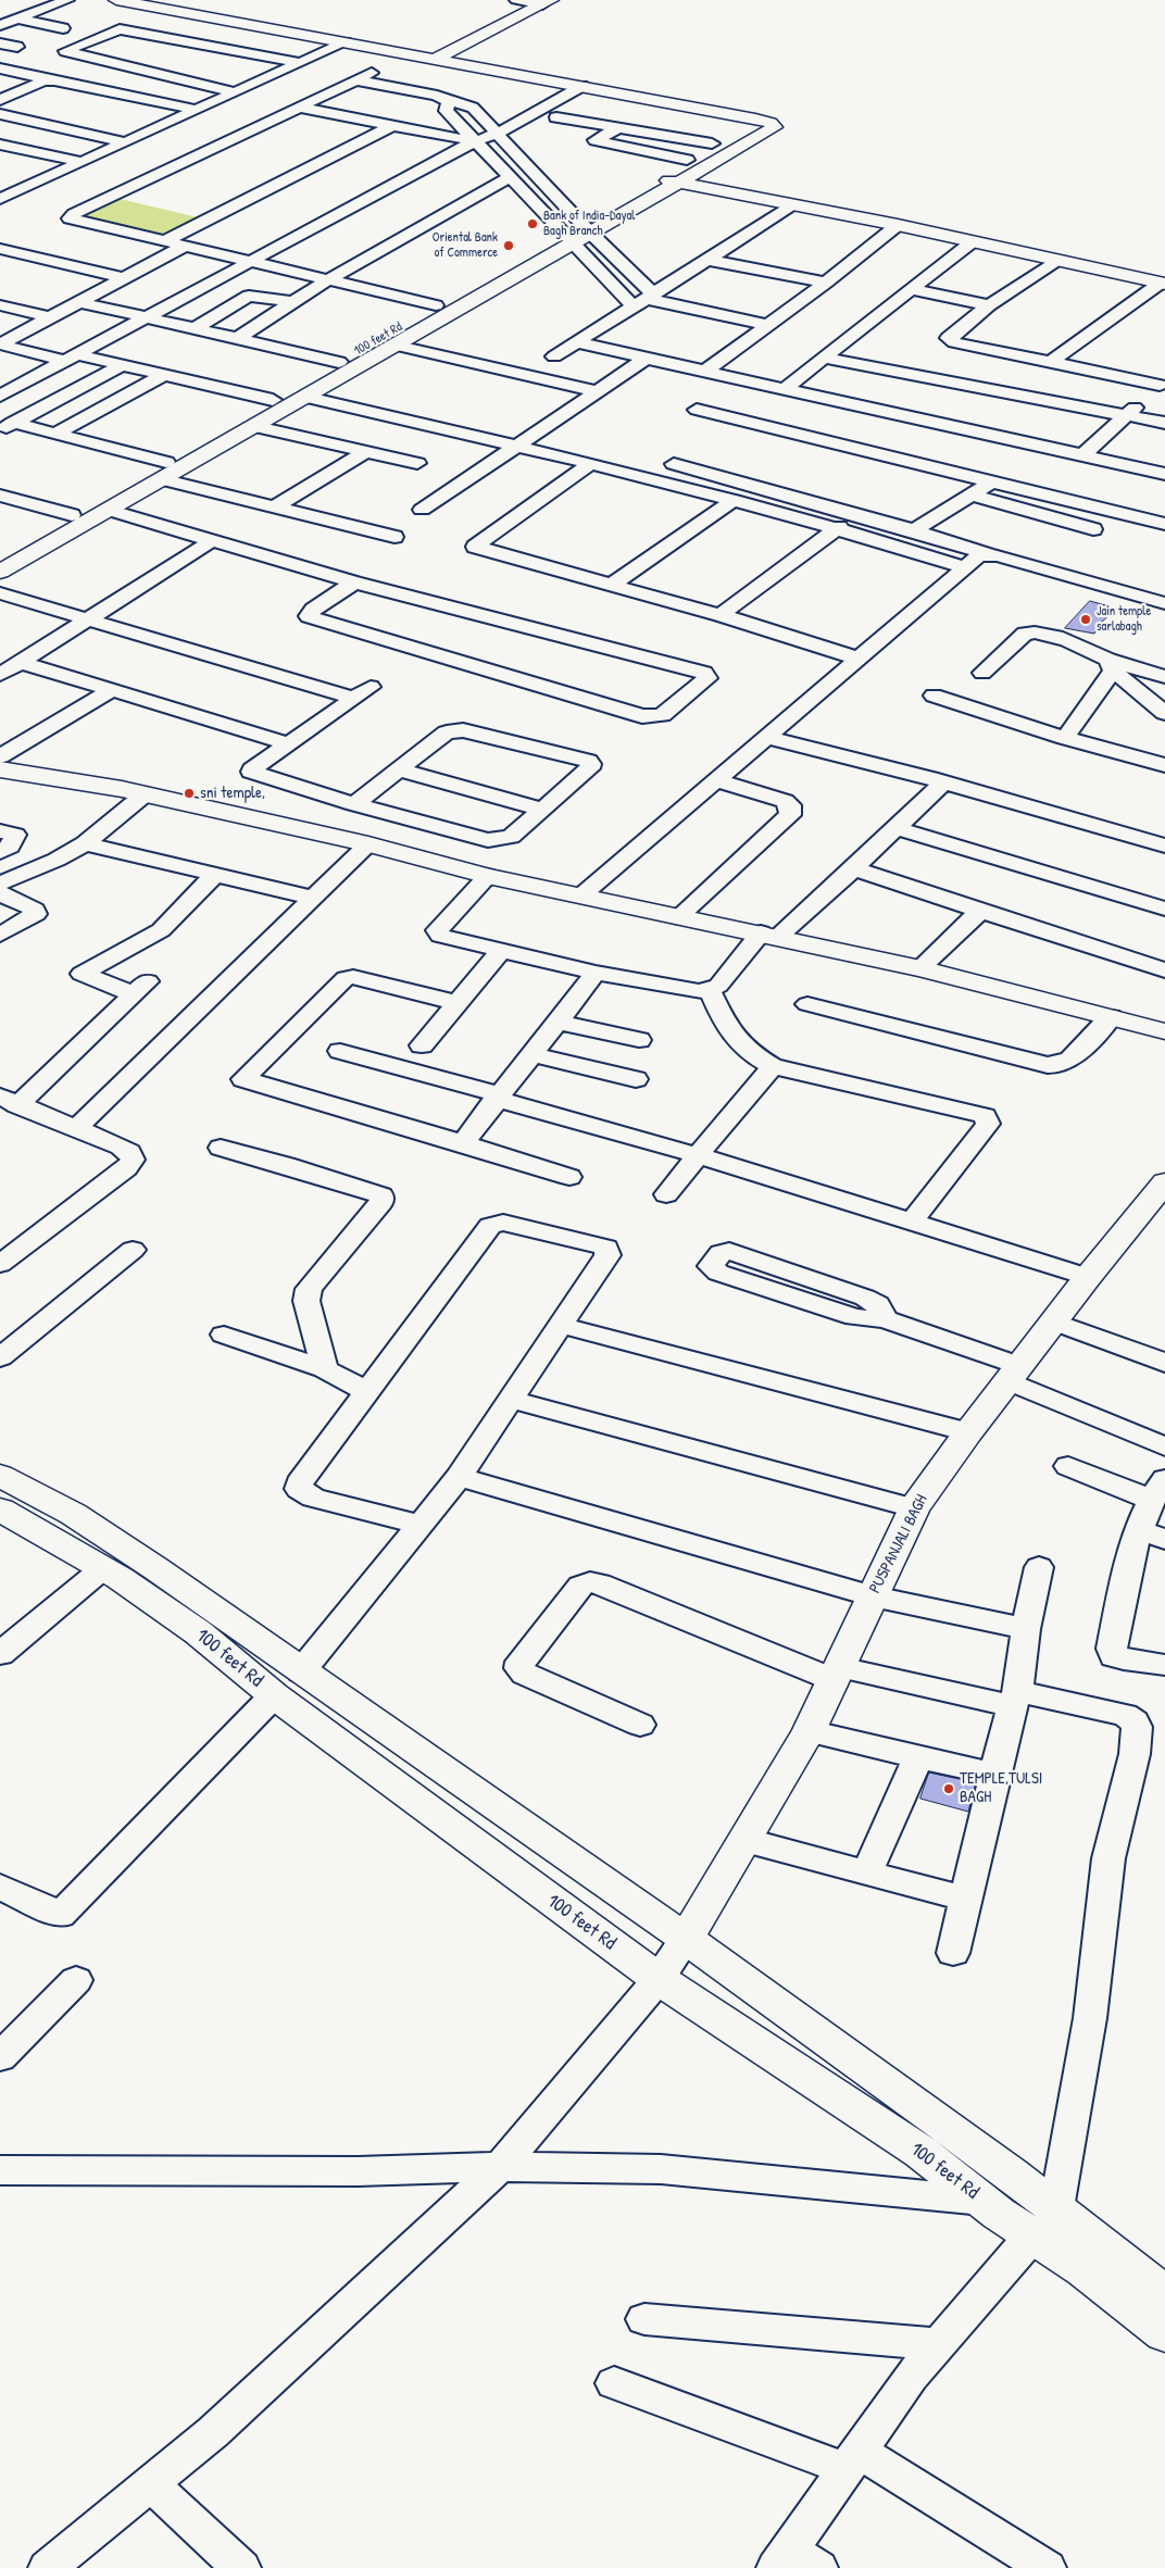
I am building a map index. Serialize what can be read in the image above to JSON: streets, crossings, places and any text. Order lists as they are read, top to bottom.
{
  "streets": {
    "main road": ["100 feet Rd", "PUSPANJALI BAGH"]
  },
  "places": [
    "Bank of India-Dayal Bagh Branch",
    "Oriental Bank of Commerce",
    "Jain temple sarlabagh",
    "sni temple,",
    "TEMPLE,TULSI BAGH"
  ]
}
